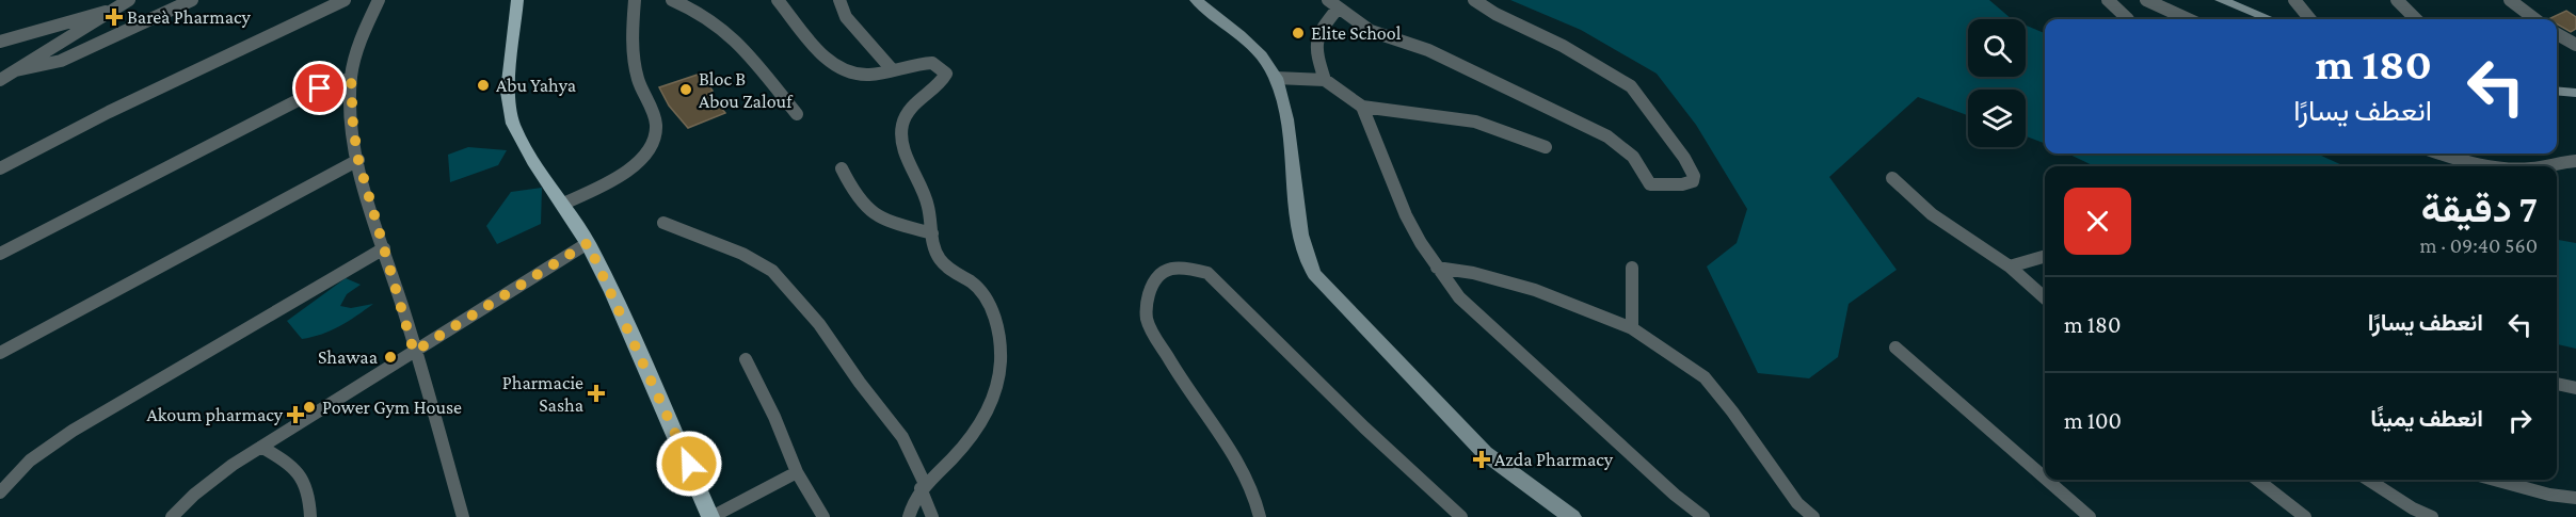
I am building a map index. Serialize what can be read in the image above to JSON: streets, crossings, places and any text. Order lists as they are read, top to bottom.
{
  "places": {
    "health": [
      "Bareà Pharmacy",
      "Pharmacie Sasha",
      "Akoum pharmacy",
      "Azda Pharmacy"
    ],
    "other": [
      "Elite School",
      "Abu Yahya",
      "Bloc B Abou Zalouf",
      "Shawaa",
      "Power Gym House"
    ]
  },
  "page": {
    "turn": ["180 m", "انعطف يسارًا"],
    "heading": ["7 دقيقة", "560 m · 09:40"],
    "list": [
      {
        "name": "انعطف يسارًا",
        "value": "180 m"
      },
      {
        "name": "انعطف يمينًا",
        "value": "100 m"
      }
    ]
  }
}
